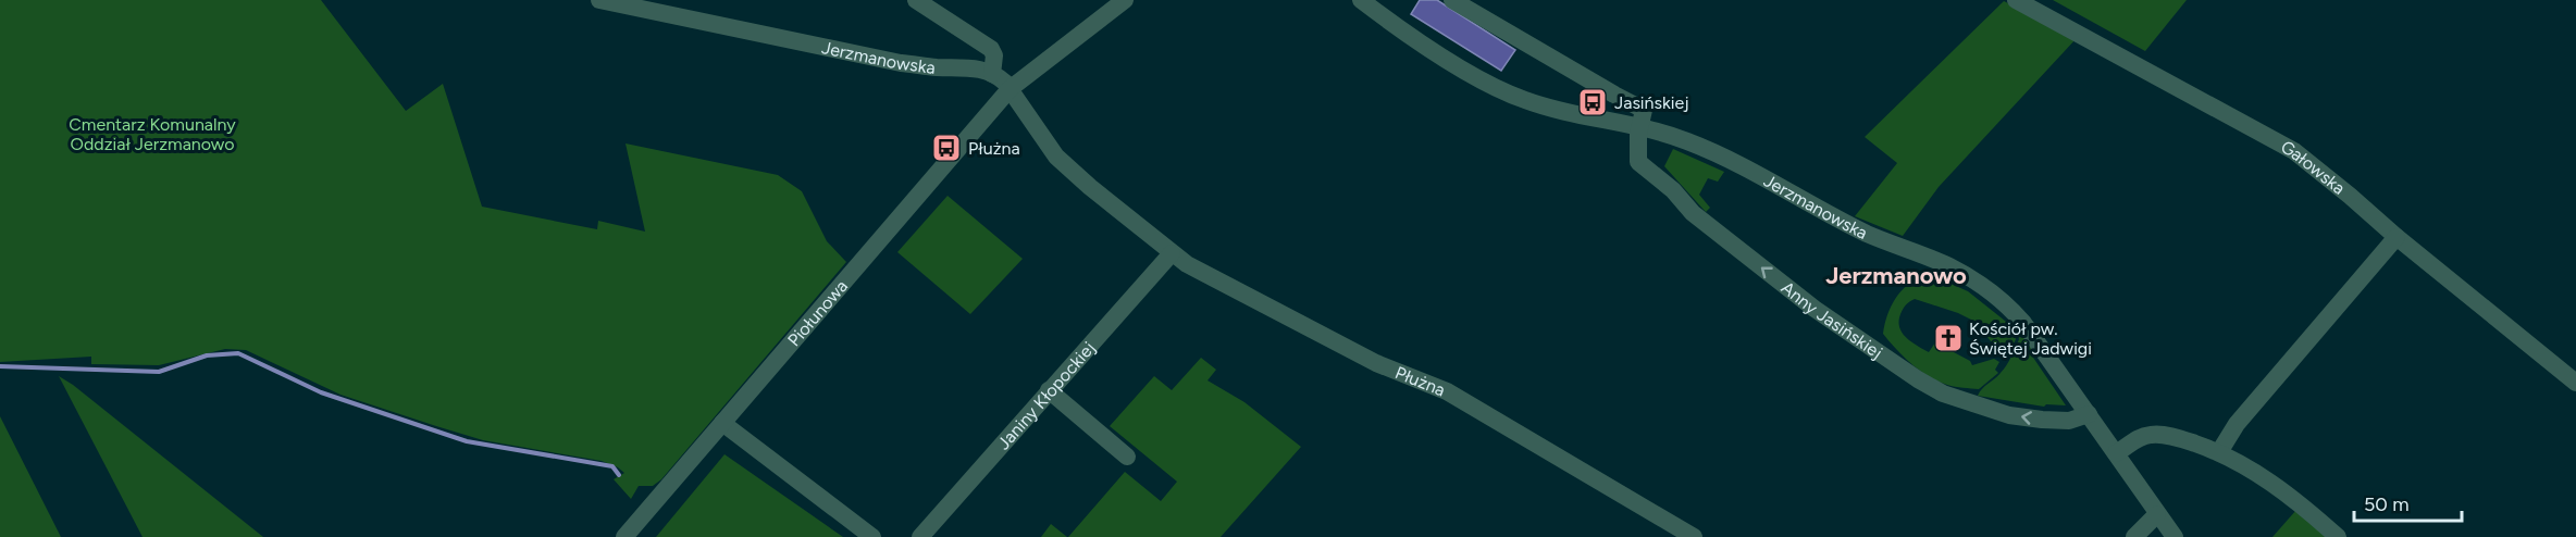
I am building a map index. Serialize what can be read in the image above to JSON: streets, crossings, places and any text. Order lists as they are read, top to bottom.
{
  "streets": {
    "street": [
      "Jerzmanowska",
      "Gałowska",
      "Piołunowa",
      "Anny Jasińskiej",
      "Płużna",
      "Janiny Kłopockiej"
    ]
  },
  "crossings": [
    ["Jerzmanowska", "Anny Jasińskiej"],
    ["Piołunowa", "Płużna"],
    ["Płużna", "Janiny Kłopockiej"]
  ],
  "one_way": ["Anny Jasińskiej"],
  "districts": ["Jerzmanowo"],
  "parks": ["Cmentarz Komunalny Oddział Jerzmanowo"],
  "places": {
    "bus stop": ["Jasińskiej", "Płużna"],
    "church": ["Kościół pw. Świętej Jadwigi"]
  },
  "scale_bar": "50 m"
}
